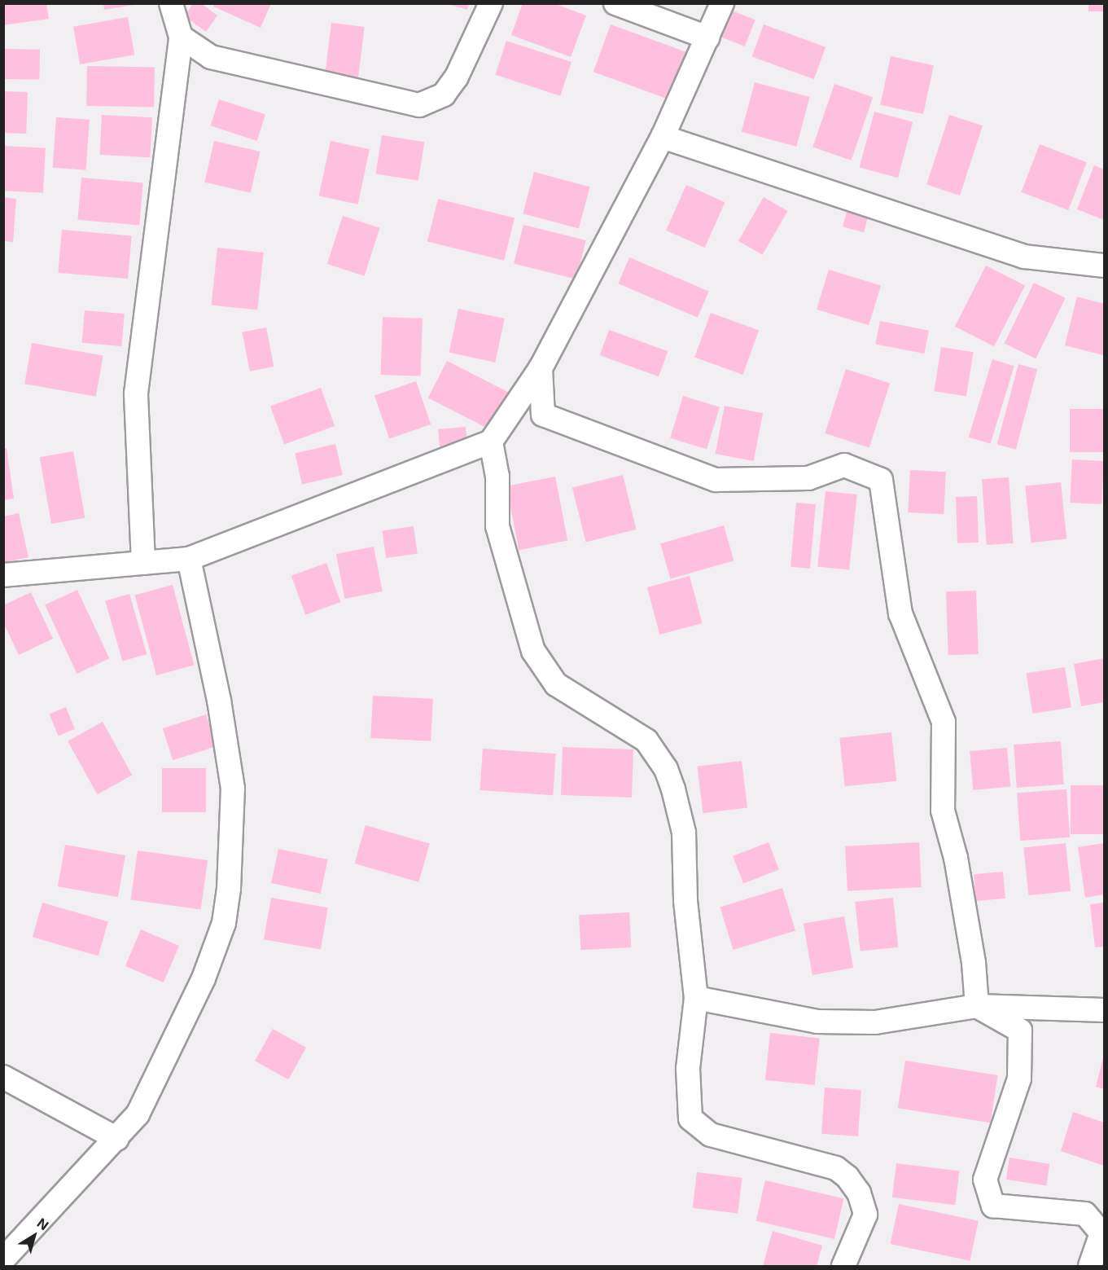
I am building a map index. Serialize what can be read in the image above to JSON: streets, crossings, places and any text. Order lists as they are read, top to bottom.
{
  "north": "top right"
}
